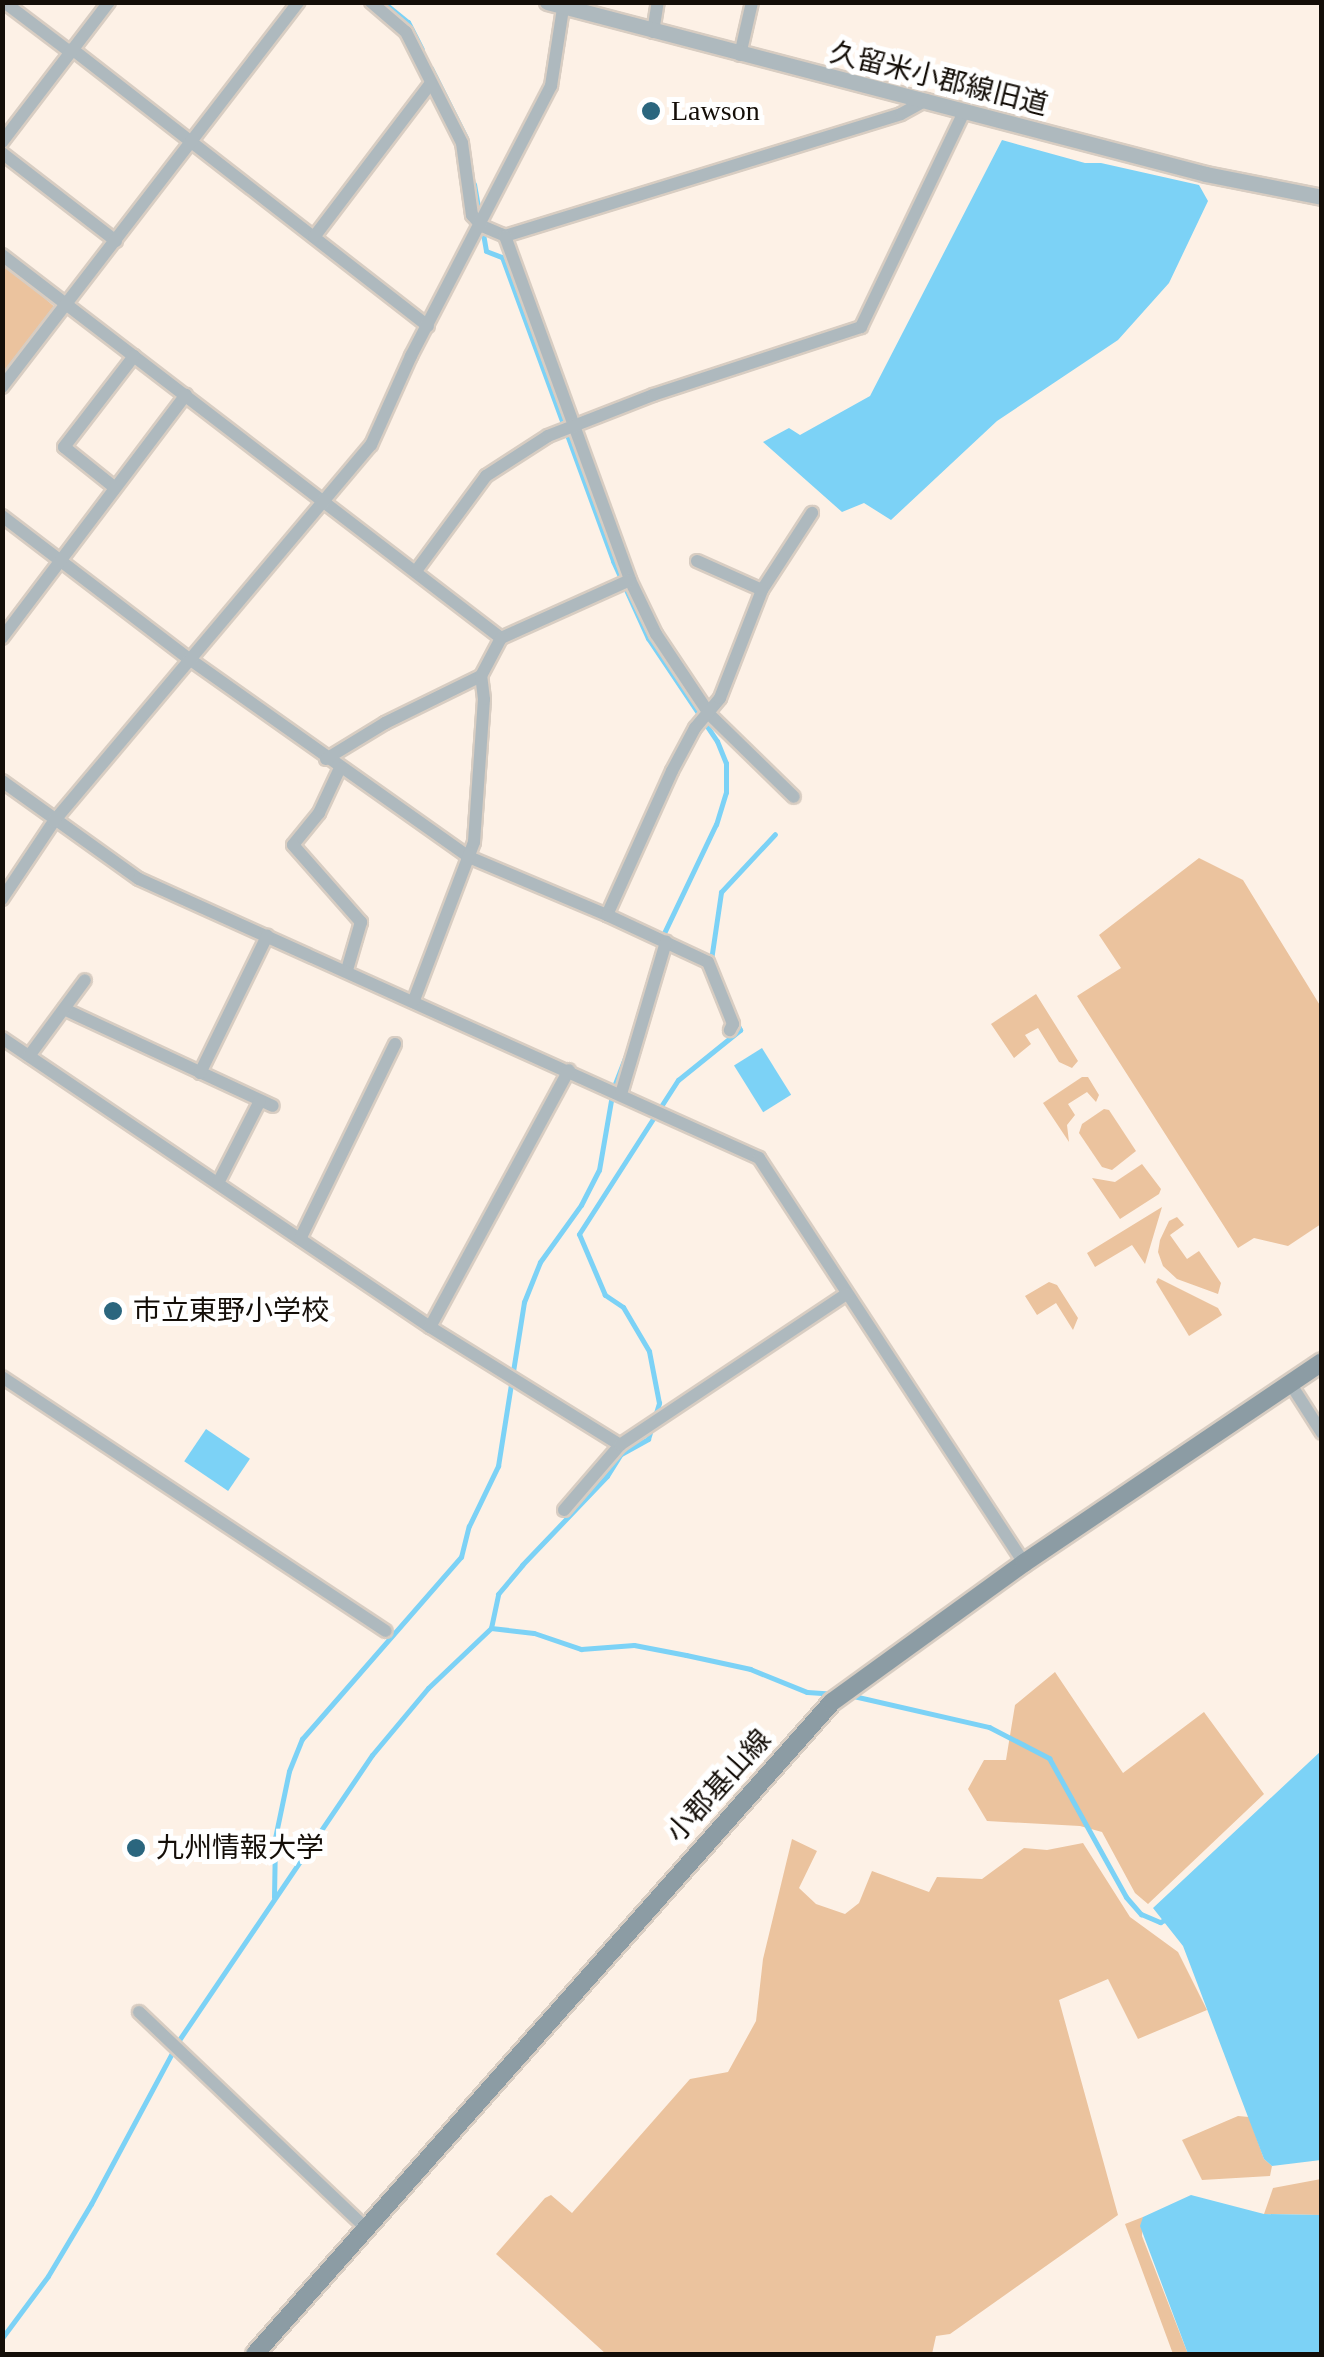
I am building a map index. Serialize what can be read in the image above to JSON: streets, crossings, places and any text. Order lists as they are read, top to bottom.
{
  "streets": {
    "main road": ["小郡基山線"],
    "street": ["久留米小郡線旧道"]
  },
  "places": ["Lawson", "市立東野小学校", "九州情報大学"]
}
